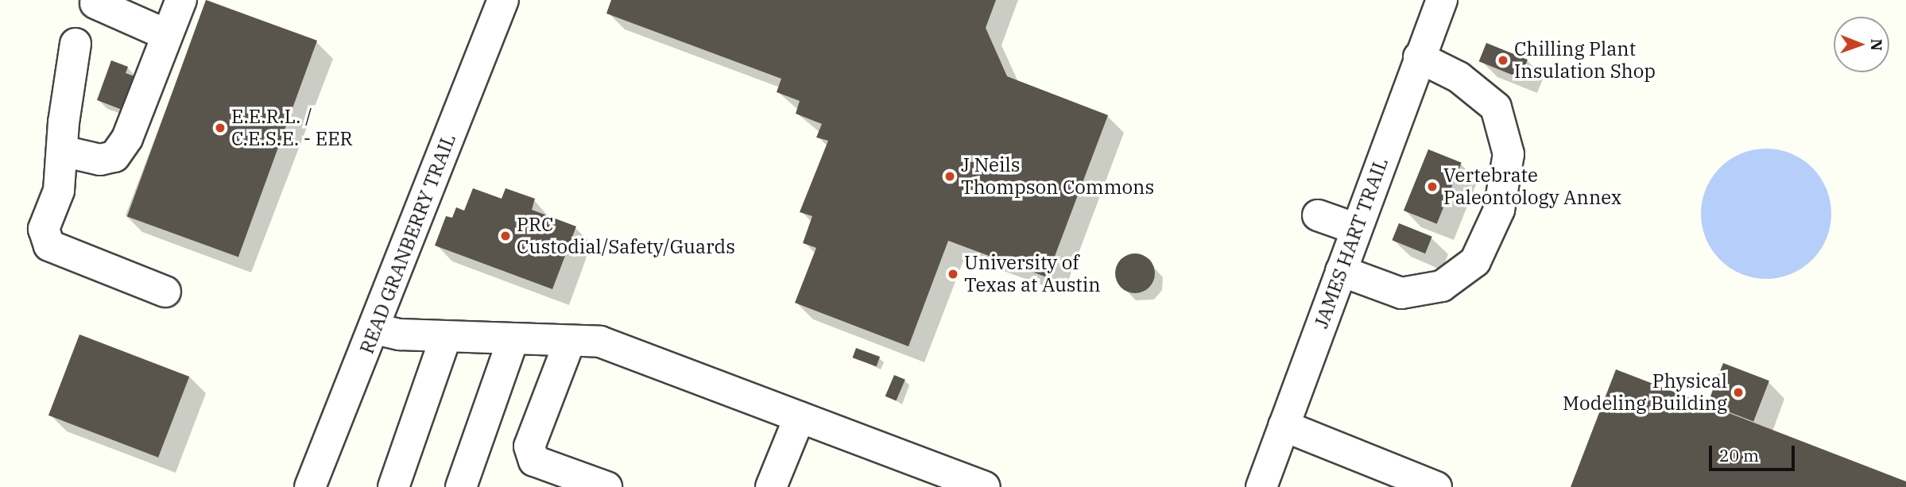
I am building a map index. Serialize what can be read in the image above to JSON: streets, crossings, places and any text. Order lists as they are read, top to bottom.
{
  "streets": {
    "street": ["JAMES HART TRAIL", "READ GRANBERRY TRAIL"]
  },
  "places": [
    "Chilling Plant Insulation Shop",
    "E.E.R.L. / C.E.S.E. - EER",
    "J Neils Thompson Commons",
    "Vertebrate Paleontology Annex",
    "PRC Custodial/Safety/Guards",
    "University of Texas at Austin",
    "Physical Modeling Building"
  ],
  "scale_bar": "20 m",
  "north": "right"
}
